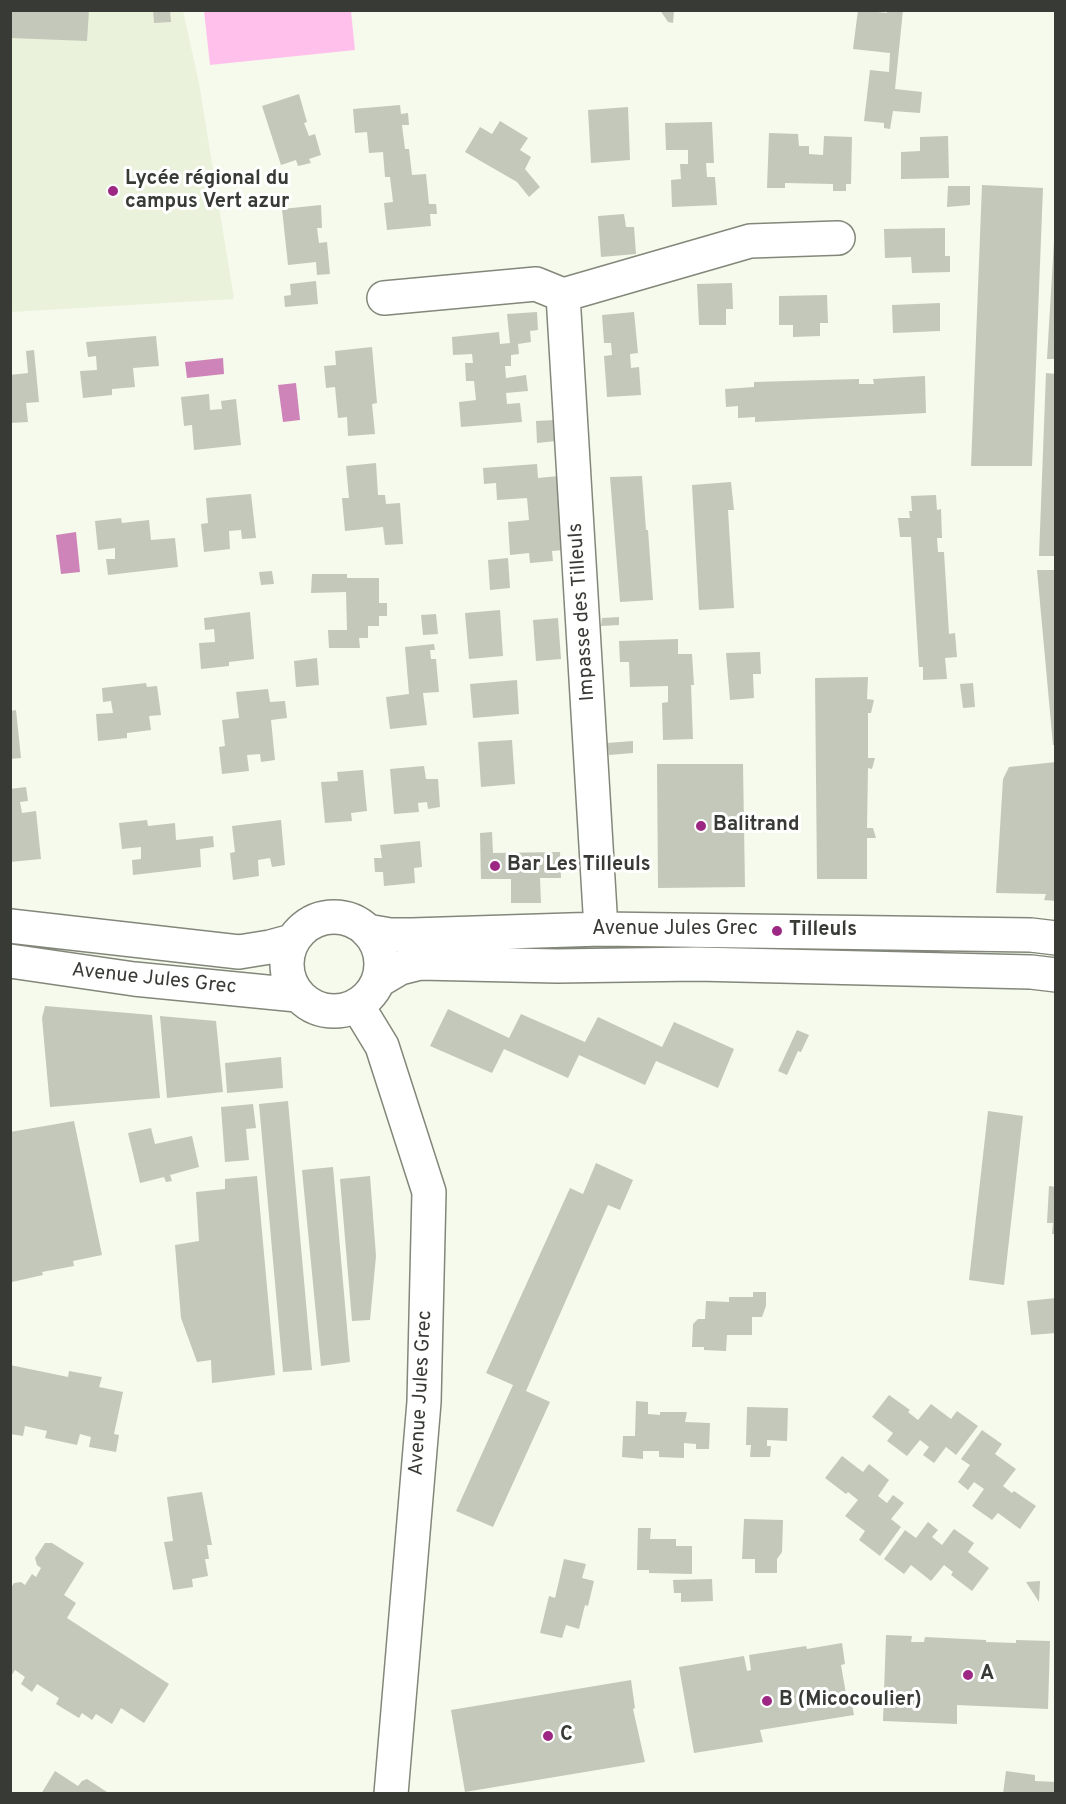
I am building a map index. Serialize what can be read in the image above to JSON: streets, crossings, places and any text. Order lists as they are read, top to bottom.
{
  "streets": {
    "street": ["Impasse des Tilleuls", "Avenue Jules Grec"]
  },
  "crossings": [
    ["Impasse des Tilleuls", "Avenue Jules Grec"]
  ],
  "places": [
    "Lycée régional du campus Vert azur",
    "Balitrand",
    "Bar Les Tilleuls",
    "Tilleuls",
    "A",
    "B (Micocoulier)",
    "C"
  ]
}
